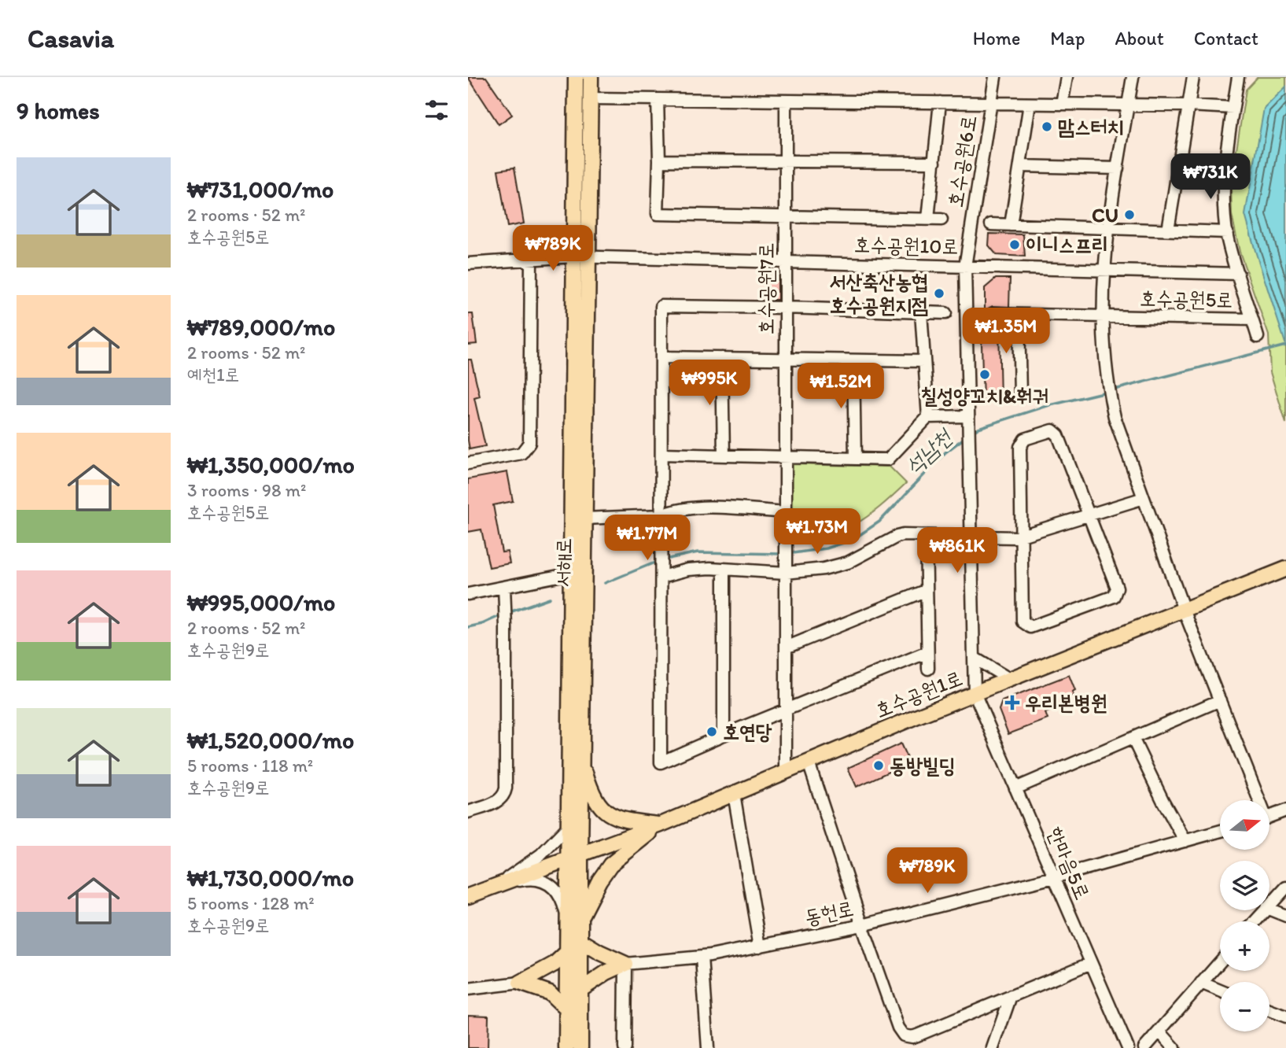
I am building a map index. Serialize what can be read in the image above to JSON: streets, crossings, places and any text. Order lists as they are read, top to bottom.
{
  "streets": {
    "main road": ["서해로", "호수공원1로"],
    "street": [
      "호수공원6로",
      "호수공원10로",
      "호수공원7로",
      "호수공원5로",
      "한마음5로",
      "동헌로"
    ]
  },
  "crossings": [
    ["호수공원6로", "호수공원10로"],
    ["호수공원10로", "호수공원7로"],
    ["호수공원10로", "호수공원5로"],
    ["호수공원10로", "서해로"],
    ["서해로", "호수공원1로"],
    ["호수공원1로", "한마음5로"],
    ["한마음5로", "동헌로"]
  ],
  "water": ["석남천"],
  "places": {
    "other": [
      "맘스터치",
      "CU",
      "이니스프리",
      "서산축산농협 호수공원지점",
      "칠성양꼬치&훠궈",
      "호연당",
      "동방빌딩"
    ],
    "health": ["우리본병원"]
  },
  "north": "right",
  "page": {
    "header": "Casavia",
    "nav": [
      "Home",
      "Map",
      "About",
      "Contact"
    ],
    "heading": "9 homes",
    "list": [
      {
        "name": "₩731,000/mo",
        "note": "2 rooms · 52 m² · 호수공원5로"
      },
      {
        "name": "₩789,000/mo",
        "note": "2 rooms · 52 m² · 예천1로"
      },
      {
        "name": "₩1,350,000/mo",
        "note": "3 rooms · 98 m² · 호수공원5로"
      },
      {
        "name": "₩995,000/mo",
        "note": "2 rooms · 52 m² · 호수공원9로"
      },
      {
        "name": "₩1,520,000/mo",
        "note": "5 rooms · 118 m² · 호수공원9로"
      },
      {
        "name": "₩1,730,000/mo",
        "note": "5 rooms · 128 m² · 호수공원9로"
      }
    ],
    "price": [
      "₩731K",
      "₩789K",
      "₩1.35M",
      "₩995K",
      "₩1.52M",
      "₩1.73M",
      "₩1.77M",
      "₩861K",
      "₩789K"
    ],
    "map_buttons": ["+", "−"]
  }
}
